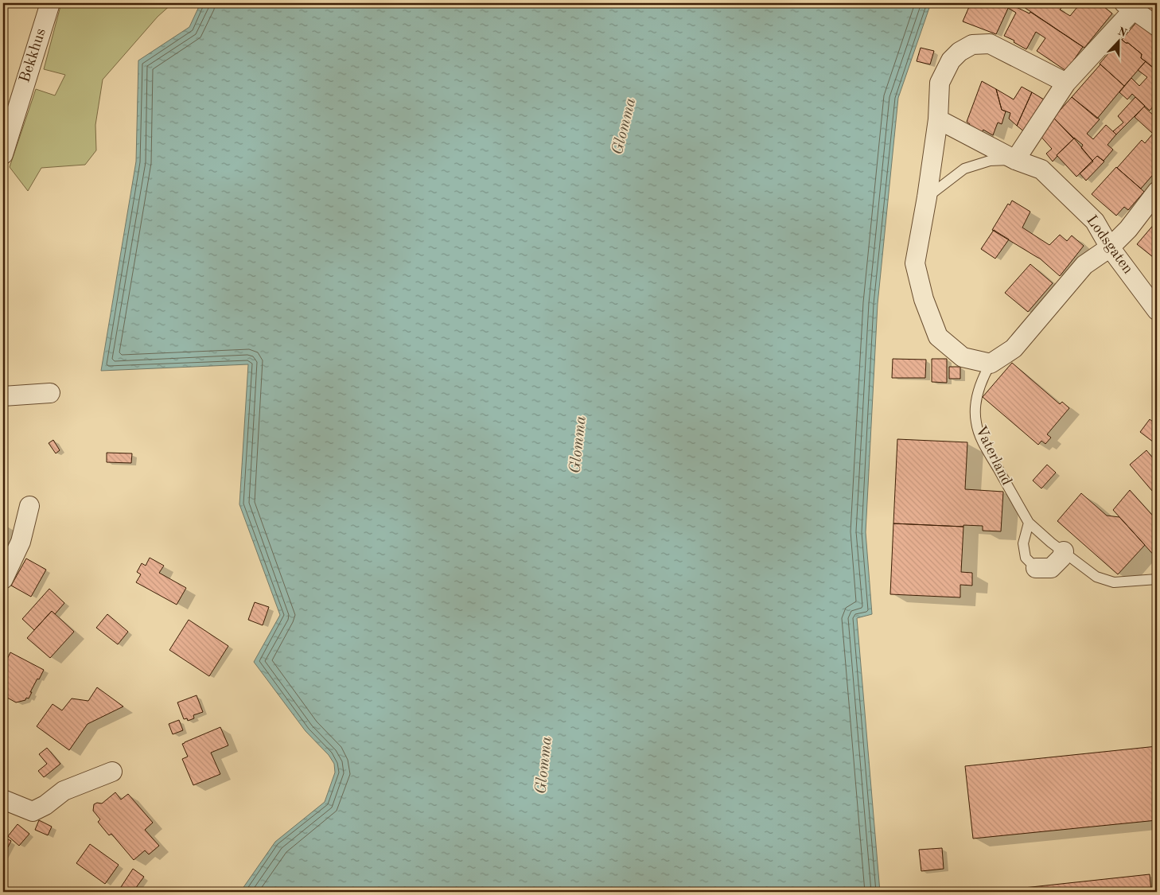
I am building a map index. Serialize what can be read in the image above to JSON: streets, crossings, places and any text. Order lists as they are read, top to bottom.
{
  "streets": {
    "street": ["Bekkhus", "Lodsgaten"],
    "lane": ["Vaterland"]
  },
  "water": ["Glomma"],
  "north": "top"
}
